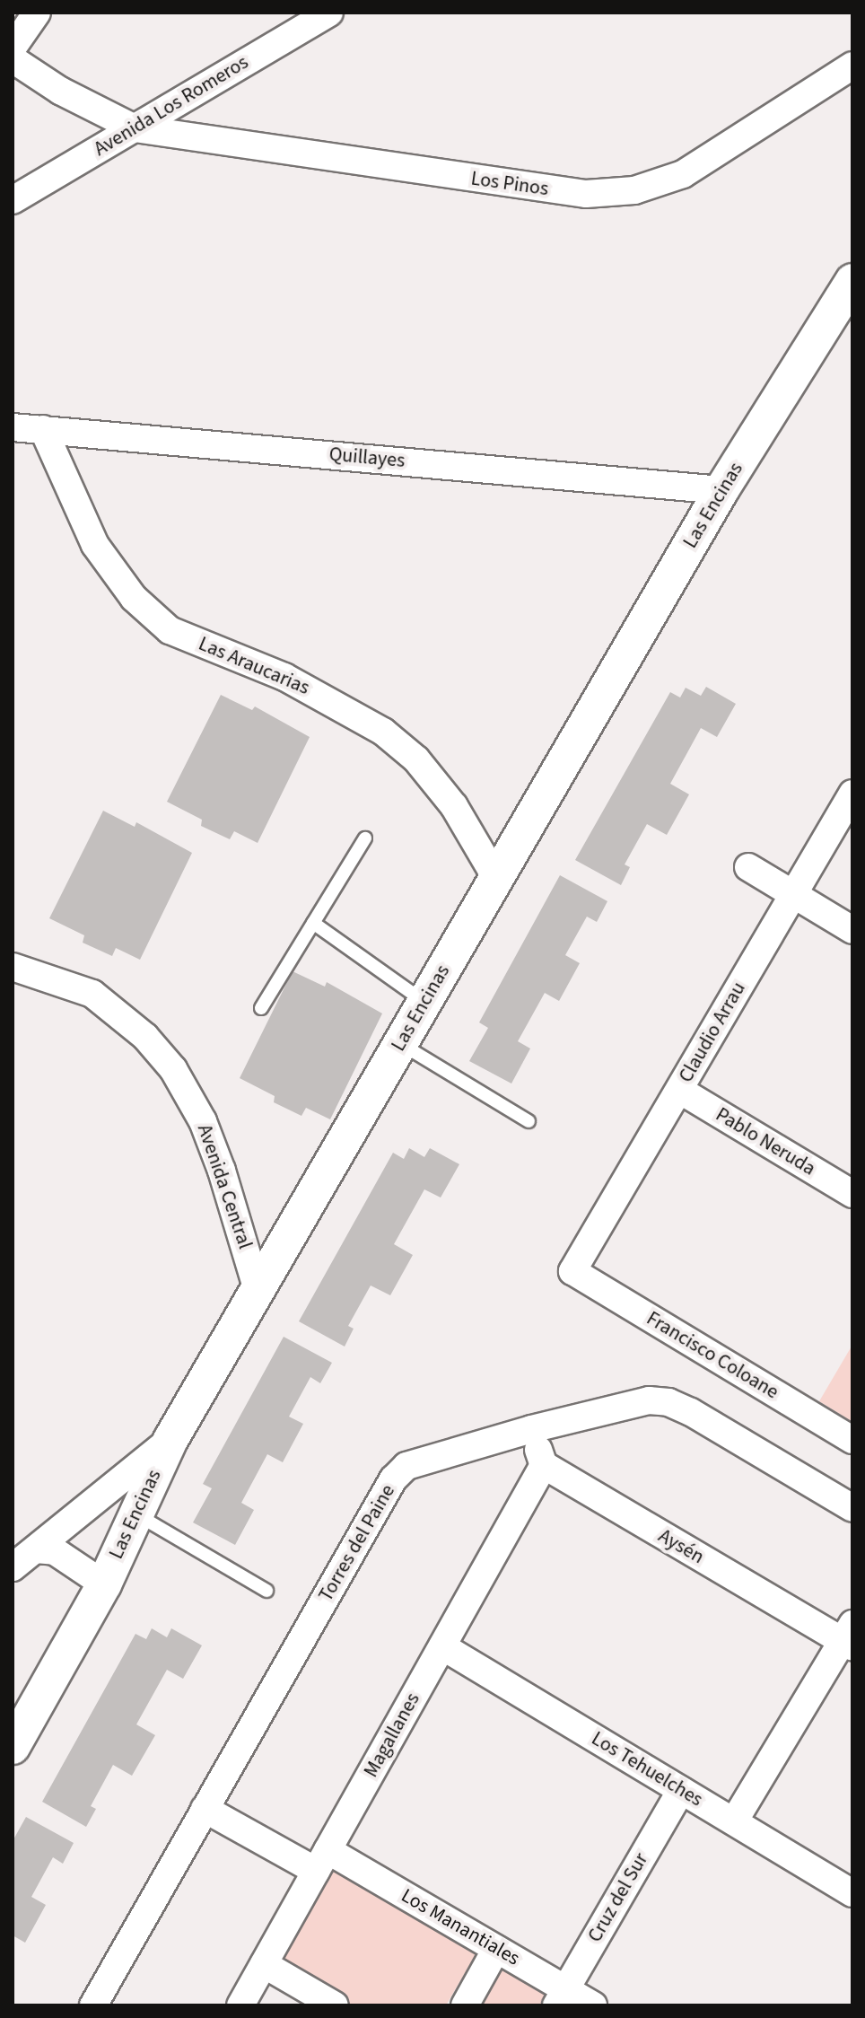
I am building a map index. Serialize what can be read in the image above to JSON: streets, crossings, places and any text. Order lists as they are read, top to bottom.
{
  "streets": {
    "street": [
      "Avenida Los Romeros",
      "Los Pinos",
      "Quillayes",
      "Las Encinas",
      "Las Araucarias",
      "Claudio Arrau",
      "Pablo Neruda",
      "Avenida Central",
      "Francisco Coloane",
      "Torres del Paine",
      "Aysén",
      "Magallanes",
      "Los Tehuelches",
      "Cruz del Sur",
      "Los Manantiales"
    ]
  },
  "crossings": [
    ["Avenida Los Romeros", "Los Pinos"],
    ["Quillayes", "Las Encinas"],
    ["Quillayes", "Las Araucarias"],
    ["Las Encinas", "Las Araucarias"],
    ["Las Encinas", "Avenida Central"],
    ["Claudio Arrau", "Pablo Neruda"],
    ["Claudio Arrau", "Francisco Coloane"],
    ["Torres del Paine", "Los Manantiales"],
    ["Aysén", "Magallanes"],
    ["Magallanes", "Los Tehuelches"],
    ["Magallanes", "Los Manantiales"],
    ["Los Tehuelches", "Cruz del Sur"],
    ["Cruz del Sur", "Los Manantiales"]
  ]
}
